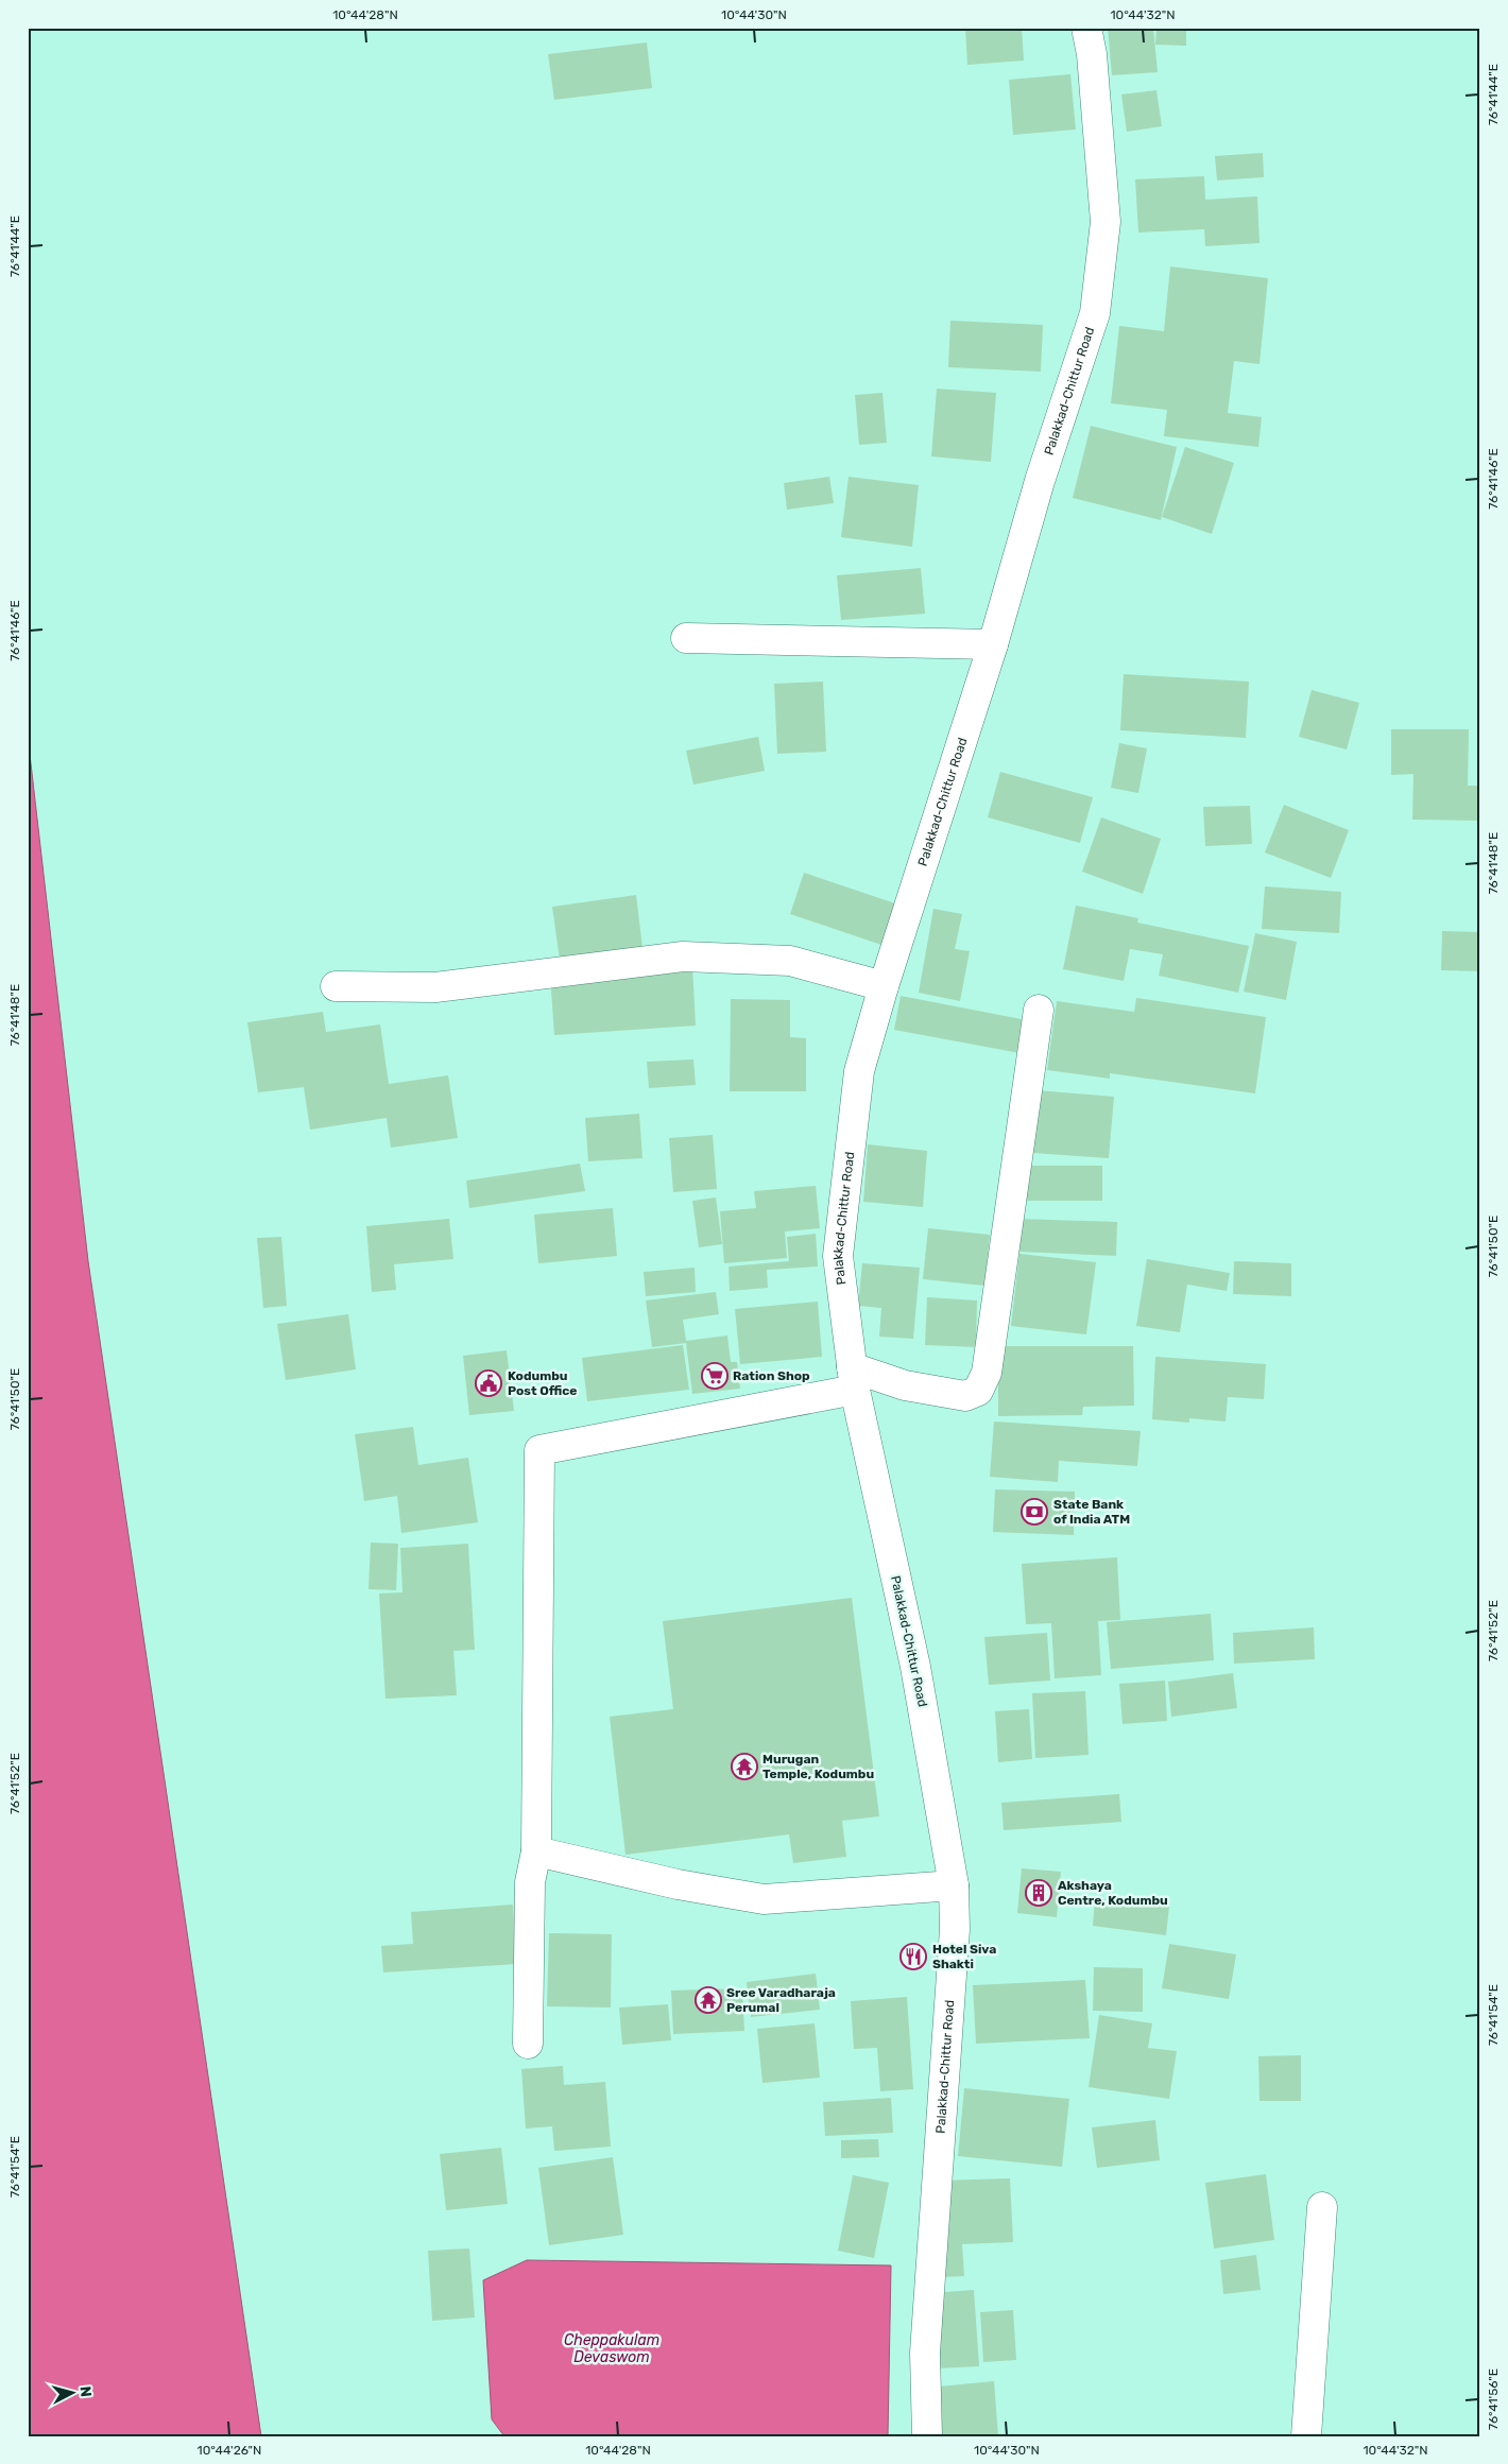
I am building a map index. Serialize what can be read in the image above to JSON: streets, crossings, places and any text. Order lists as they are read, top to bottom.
{
  "streets": {
    "street": ["Palakkad-Chittur Road"]
  },
  "water": ["Cheppakulam Devaswom"],
  "places": {
    "supermarket": ["Ration Shop"],
    "public building": ["Kodumbu Post Office"],
    "bank": ["State Bank of India ATM"],
    "temple": ["Murugan Temple, Kodumbu", "Sree Varadharaja Perumal"],
    "building": ["Akshaya Centre, Kodumbu"],
    "restaurant": ["Hotel Siva Shakti"]
  },
  "north": "right",
  "coordinates": [
    "10°44'28\"N",
    "10°44'30\"N",
    "10°44'32\"N",
    "76°41'44\"E",
    "76°41'46\"E",
    "76°41'48\"E",
    "76°41'50\"E",
    "76°41'52\"E",
    "76°41'54\"E",
    "76°41'56\"E",
    "10°44'26\"N"
  ]
}
